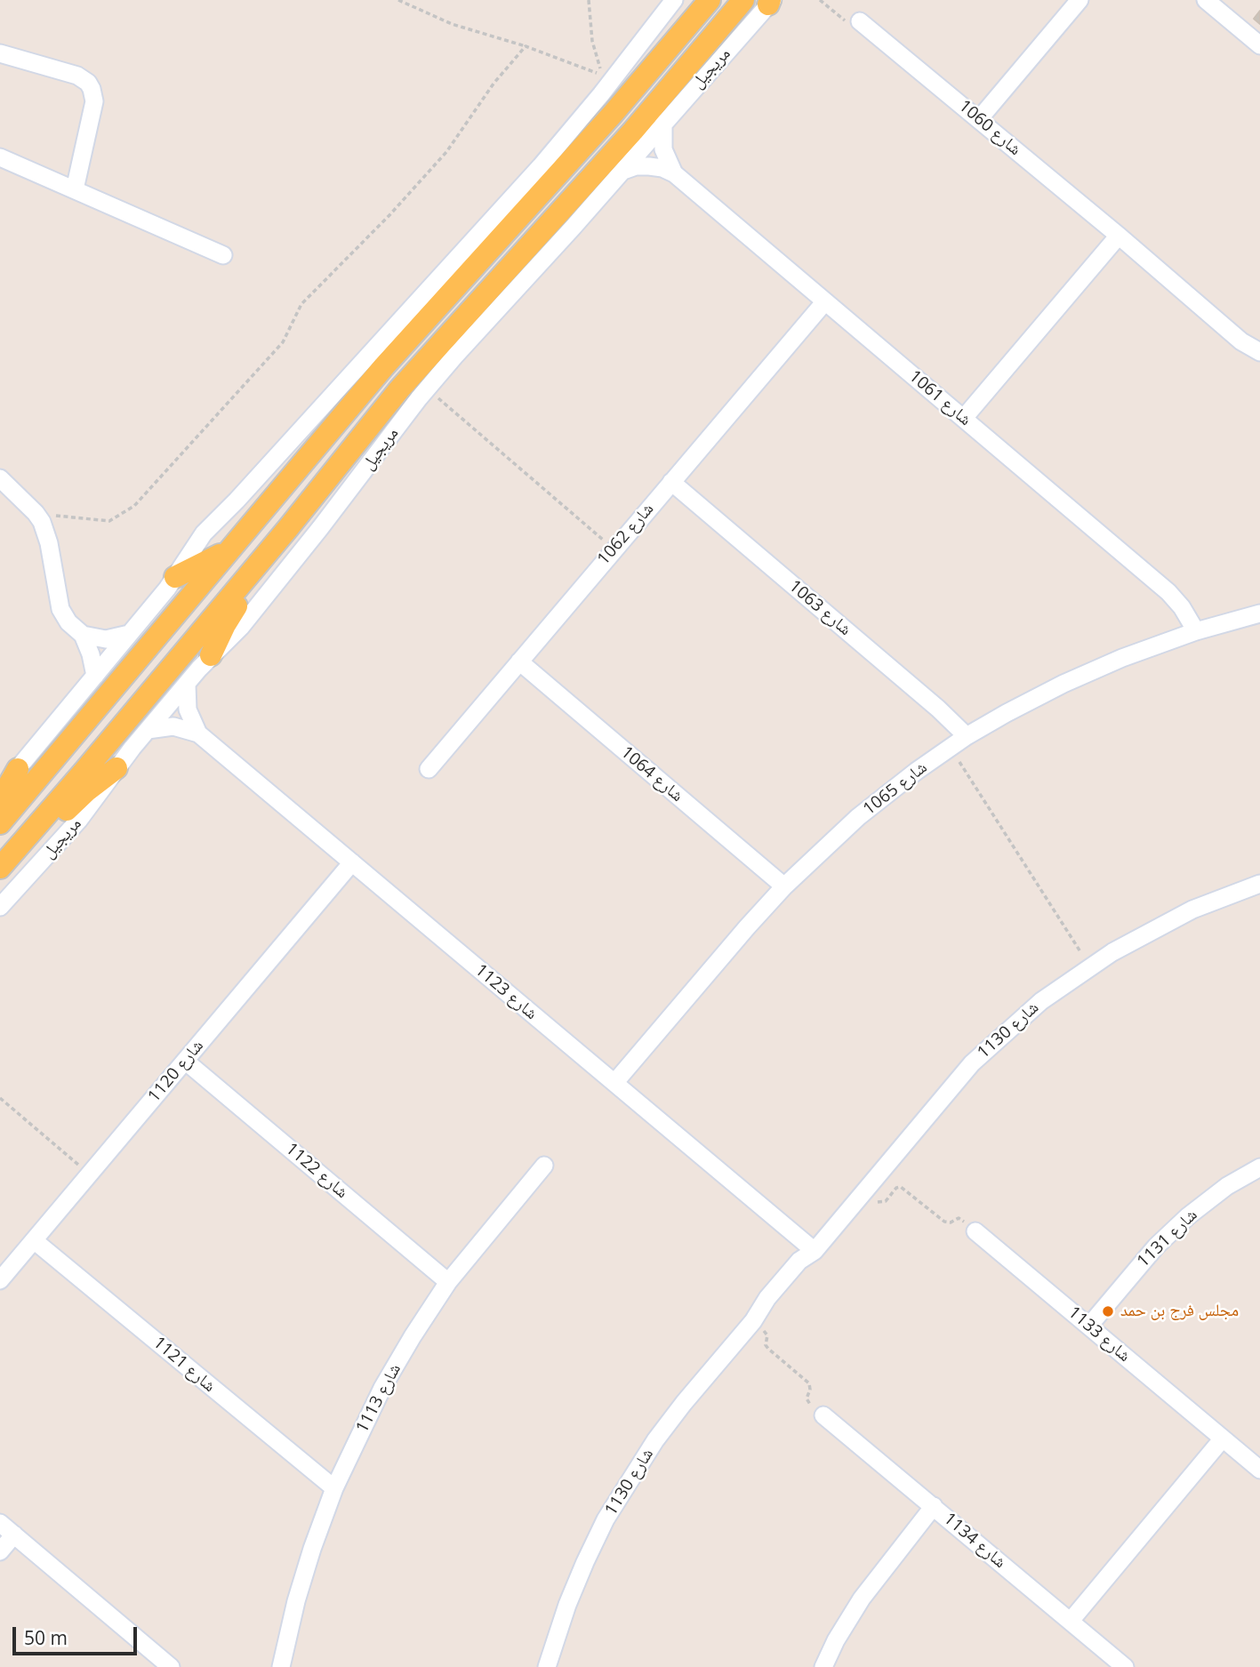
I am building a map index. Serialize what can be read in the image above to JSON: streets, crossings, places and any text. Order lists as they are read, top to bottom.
{
  "streets": {
    "main road": ["مريجيل"],
    "street": [
      "شارع 1060",
      "شارع 1061",
      "شارع 1062",
      "شارع 1063",
      "شارع 1064",
      "شارع 1065",
      "شارع 1123",
      "شارع 1130",
      "شارع 1120",
      "شارع 1122",
      "شارع 1131",
      "شارع 1133",
      "شارع 1121",
      "شارع 1113",
      "شارع 1134"
    ]
  },
  "crossings": [
    ["مريجيل", "شارع 1061"],
    ["مريجيل", "شارع 1123"],
    ["شارع 1061", "شارع 1062"],
    ["شارع 1061", "شارع 1065"],
    ["شارع 1062", "شارع 1063"],
    ["شارع 1062", "شارع 1064"],
    ["شارع 1063", "شارع 1065"],
    ["شارع 1064", "شارع 1065"],
    ["شارع 1065", "شارع 1123"],
    ["شارع 1123", "شارع 1130"],
    ["شارع 1123", "شارع 1120"],
    ["شارع 1120", "شارع 1122"],
    ["شارع 1120", "شارع 1121"],
    ["شارع 1122", "شارع 1113"],
    ["شارع 1131", "شارع 1133"],
    ["شارع 1121", "شارع 1113"]
  ],
  "places": ["مجلس فرج بن حمد"],
  "scale_bar": "50 m"
}
